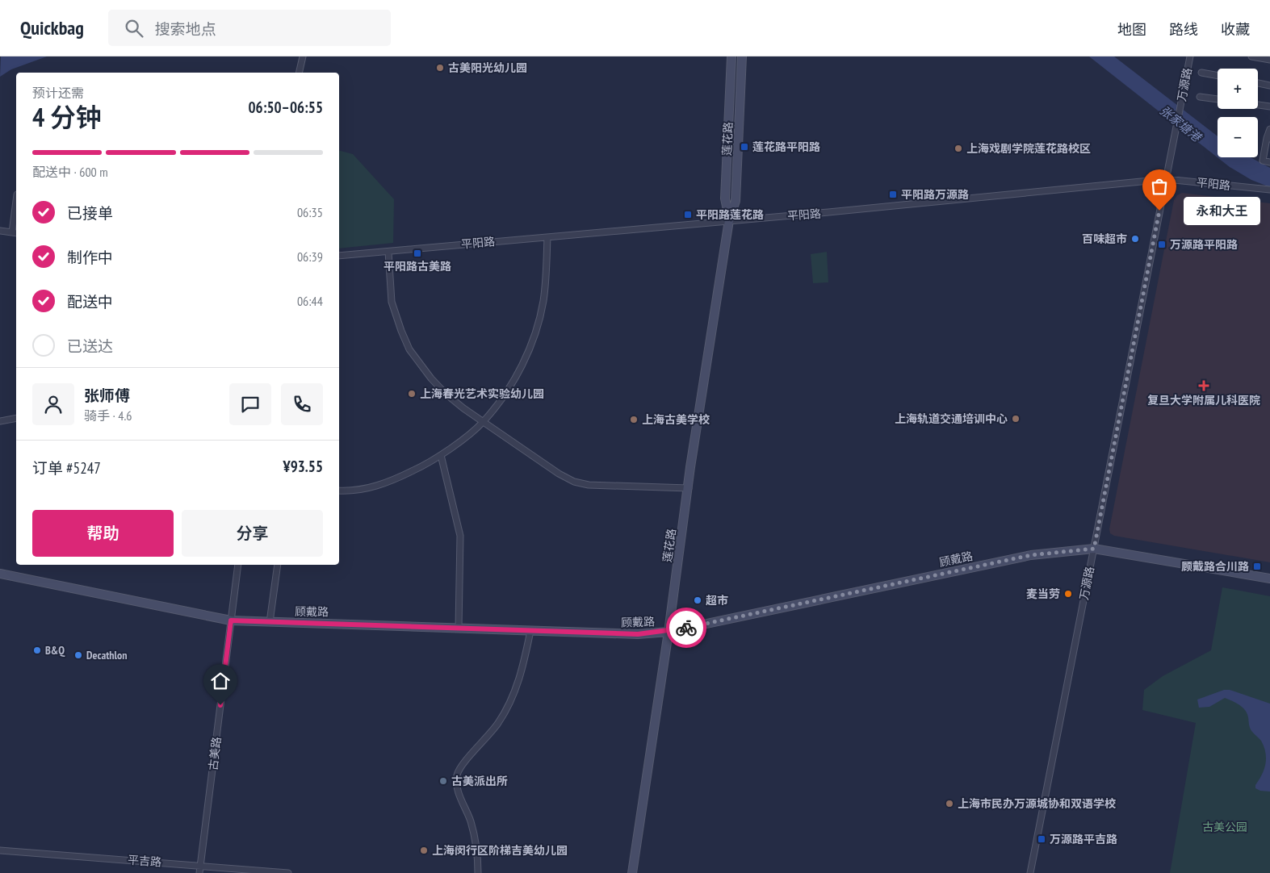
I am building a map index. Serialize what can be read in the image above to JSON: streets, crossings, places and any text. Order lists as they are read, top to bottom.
{
  "streets": {
    "main road": ["莲花路", "顾戴路"],
    "street": [
      "万源路",
      "平阳路",
      "古美路",
      "平吉路"
    ]
  },
  "crossings": [
    ["万源路", "平阳路"],
    ["万源路", "顾戴路"],
    ["莲花路", "平阳路"],
    ["莲花路", "顾戴路"],
    ["顾戴路", "古美路"],
    ["古美路", "平吉路"]
  ],
  "water": ["张家塘港"],
  "parks": ["古美公园"],
  "places": {
    "other": [
      "古美阳光幼儿园",
      "上海戏剧学院莲花路校区",
      "永和大王",
      "百味超市",
      "上海春光艺术实验幼儿园",
      "上海轨道交通培训中心",
      "上海古美学校",
      "麦当劳",
      "超市",
      "B&Q",
      "Decathlon",
      "古美派出所",
      "上海市民办万源城协和双语学校",
      "上海闵行区阶梯吉美幼儿园"
    ],
    "transit": [
      "莲花路平阳路",
      "平阳路万源路",
      "平阳路莲花路",
      "万源路平阳路",
      "平阳路古美路",
      "顾戴路合川路",
      "万源路平吉路"
    ],
    "health": ["复旦大学附属儿科医院"]
  },
  "page": {
    "header": "Quickbag",
    "search": "搜索地点",
    "nav": ["地图", "路线", "收藏"],
    "map_buttons": ["+", "−"],
    "heading": ["4 分钟", "预计还需", "06:50–06:55"],
    "panel": [
      "张师傅",
      "骑手 · 4.6",
      "订单 #5247",
      "¥93.55"
    ],
    "bar": "配送中 · 600 m",
    "list": [
      ["已接单", "06:35"],
      ["制作中", "06:39"],
      ["配送中", "06:44"],
      "已送达"
    ],
    "bubble": "永和大王",
    "buttons": ["帮助", "分享"]
  }
}
